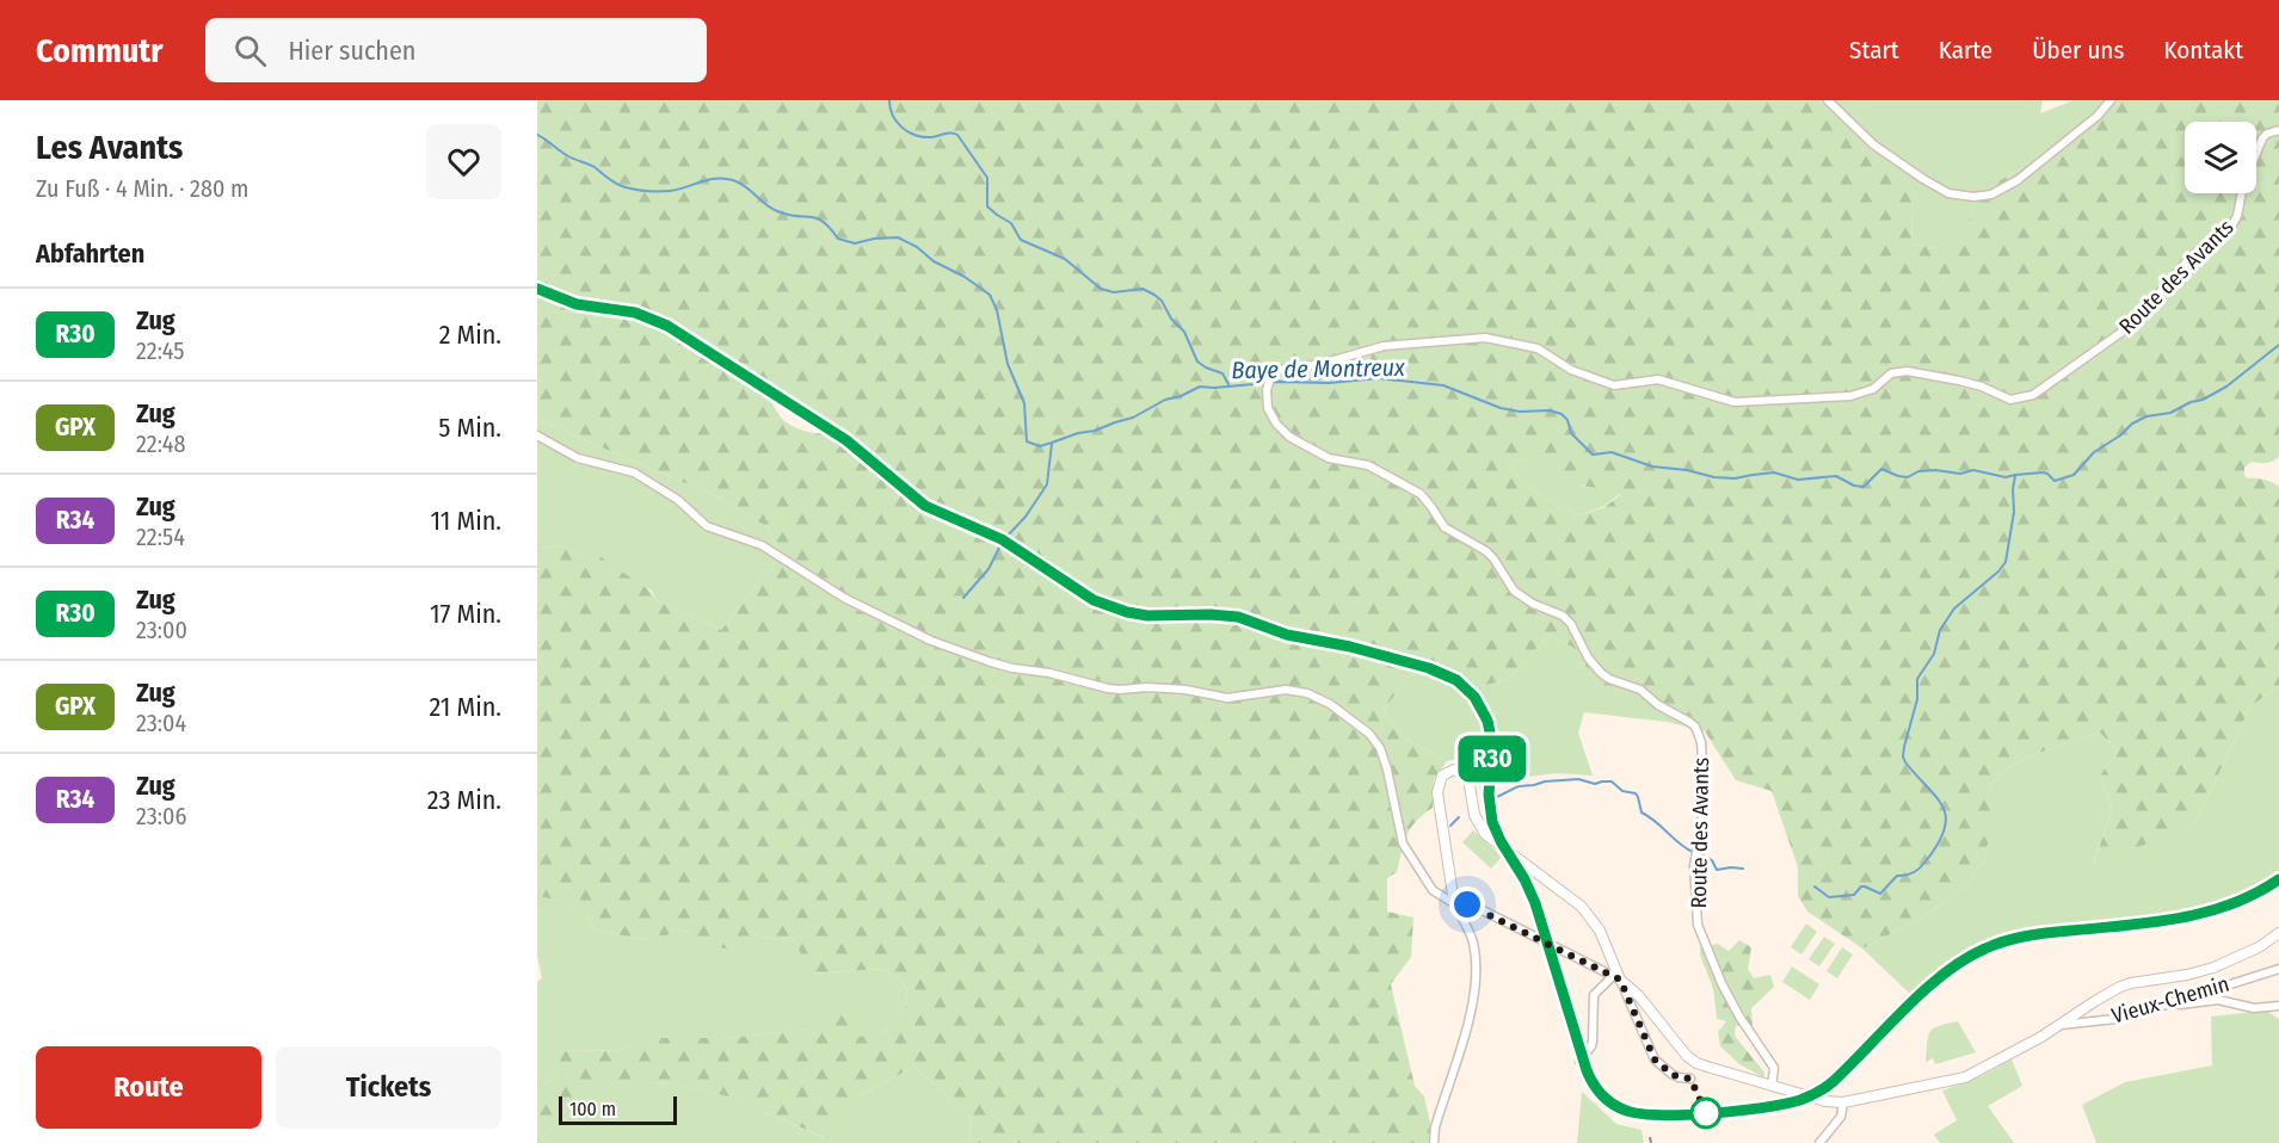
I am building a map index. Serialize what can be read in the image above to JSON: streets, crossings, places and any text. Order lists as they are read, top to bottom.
{
  "streets": {
    "street": ["Route des Avants", "Vieux-Chemin"]
  },
  "water": ["Baye de Montreux"],
  "scale_bar": "100 m",
  "page": {
    "header": "Commutr",
    "search": "Hier suchen",
    "nav": [
      "Start",
      "Karte",
      "Über uns",
      "Kontakt"
    ],
    "heading": [
      ["Les Avants", "Zu Fuß · 4 Min. · 280 m"],
      "Abfahrten"
    ],
    "on_map": "R30",
    "list": [
      {
        "mark": "R30",
        "name": "Zug",
        "note": "22:45",
        "value": "2 Min."
      },
      {
        "mark": "GPX",
        "name": "Zug",
        "note": "22:48",
        "value": "5 Min."
      },
      {
        "mark": "R34",
        "name": "Zug",
        "note": "22:54",
        "value": "11 Min."
      },
      {
        "mark": "R30",
        "name": "Zug",
        "note": "23:00",
        "value": "17 Min."
      },
      {
        "mark": "GPX",
        "name": "Zug",
        "note": "23:04",
        "value": "21 Min."
      },
      {
        "mark": "R34",
        "name": "Zug",
        "note": "23:06",
        "value": "23 Min."
      }
    ],
    "buttons": ["Route", "Tickets"],
    "scale": "100 m"
  }
}
